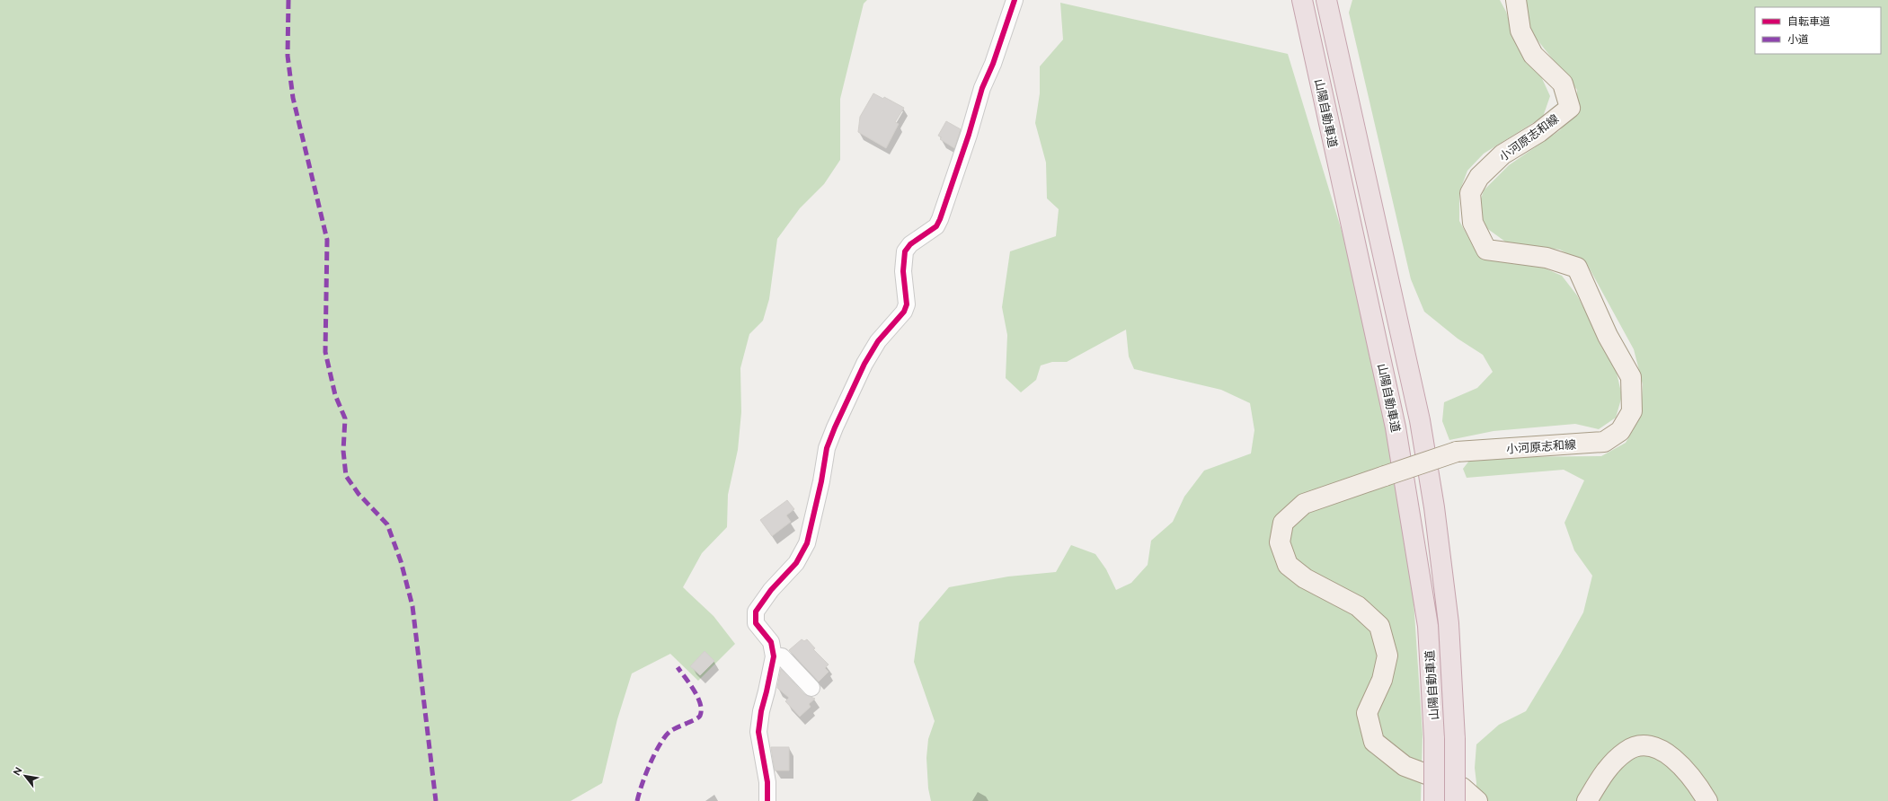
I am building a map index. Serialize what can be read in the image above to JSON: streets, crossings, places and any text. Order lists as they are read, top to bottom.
{
  "streets": {
    "highway": ["山陽自動車道"],
    "main road": ["小河原志和線"]
  },
  "legend": ["自転車道", "小道"],
  "north": "top left"
}
